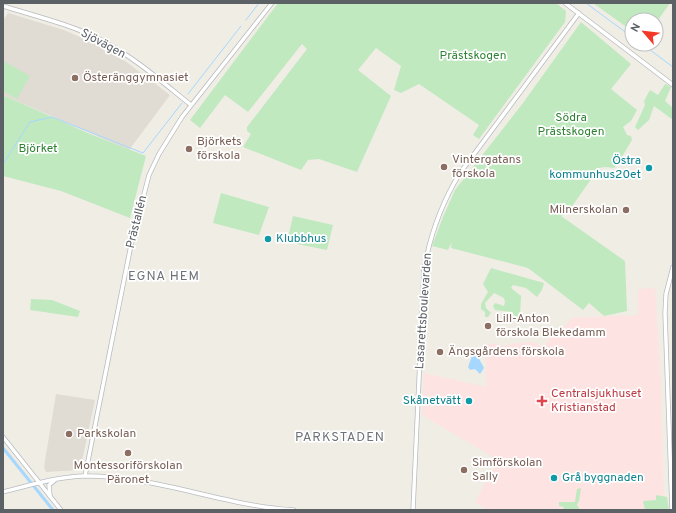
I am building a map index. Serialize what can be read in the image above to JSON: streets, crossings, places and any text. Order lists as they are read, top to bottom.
{
  "streets": {
    "street": ["Sjövägen", "Prästallén", "Lasarettsboulevarden"]
  },
  "crossings": [
    ["Sjövägen", "Prästallén"]
  ],
  "districts": ["EGNA HEM", "PARKSTADEN"],
  "parks": ["Prästskogen", "Södra Prästskogen", "Björket"],
  "places": {
    "other": [
      "Österänggymnasiet",
      "Björkets förskola",
      "Vintergatans förskola",
      "Östra kommunhus20et",
      "Milnerskolan",
      "Klubbhus",
      "Lill-Anton förskola Blekedamm",
      "Ängsgårdens förskola",
      "Skånetvätt",
      "Parkskolan",
      "Montessoriförskolan Päronet",
      "Simförskolan Sally",
      "Grå byggnaden"
    ],
    "health": ["Centralsjukhuset Kristianstad"]
  },
  "north": "top left"
}
